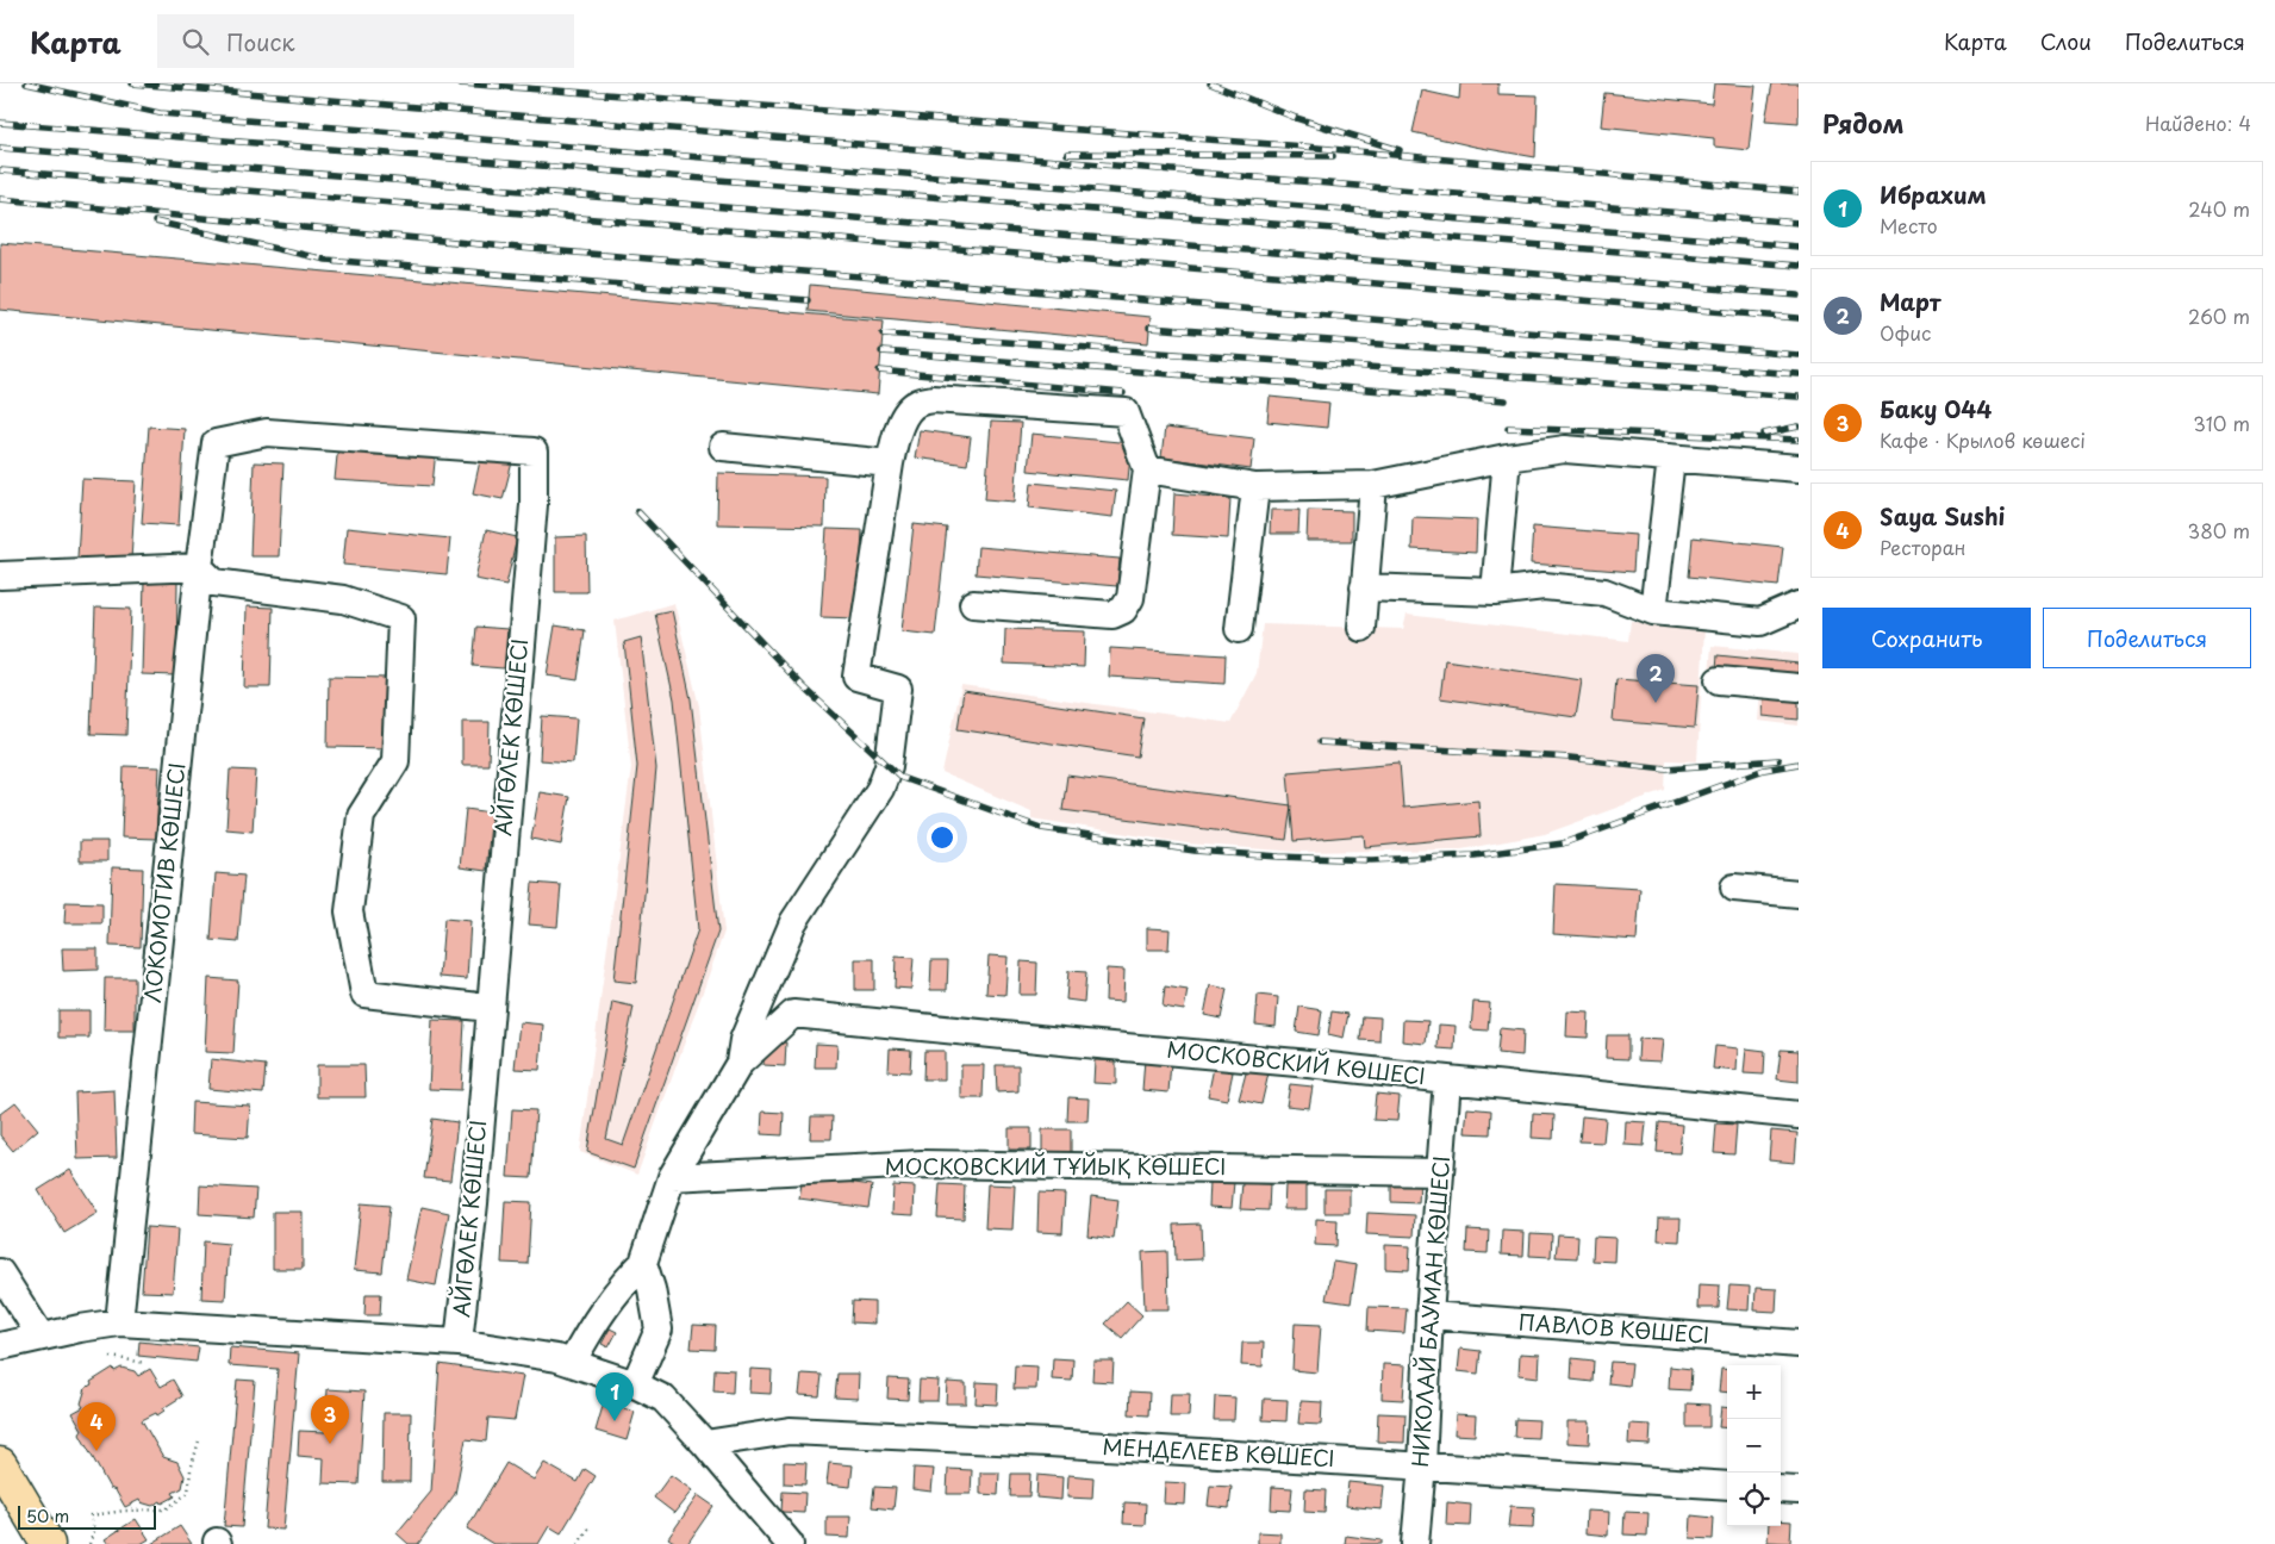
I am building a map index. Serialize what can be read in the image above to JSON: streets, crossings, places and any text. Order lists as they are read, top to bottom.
{
  "streets": {
    "street": [
      "АЙГӨЛЕК КӨШЕСІ",
      "ЛОКОМОТИВ КӨШЕСІ",
      "МОСКОВСКИЙ КӨШЕСІ",
      "МОСКОВСКИЙ ТҰЙЫҚ КӨШЕСІ",
      "НИКОЛАЙ БАУМАН КӨШЕСІ",
      "ПАВЛОВ КӨШЕСІ",
      "МЕНДЕЛЕЕВ КӨШЕСІ"
    ]
  },
  "crossings": [
    ["АЙГӨЛЕК КӨШЕСІ", "ЛОКОМОТИВ КӨШЕСІ"],
    ["МОСКОВСКИЙ КӨШЕСІ", "НИКОЛАЙ БАУМАН КӨШЕСІ"],
    ["МОСКОВСКИЙ ТҰЙЫҚ КӨШЕСІ", "НИКОЛАЙ БАУМАН КӨШЕСІ"],
    ["НИКОЛАЙ БАУМАН КӨШЕСІ", "ПАВЛОВ КӨШЕСІ"],
    ["НИКОЛАЙ БАУМАН КӨШЕСІ", "МЕНДЕЛЕЕВ КӨШЕСІ"]
  ],
  "scale_bar": "50 m",
  "page": {
    "header": "Карта",
    "search": "Поиск",
    "nav": ["Карта", "Слои", "Поделиться"],
    "heading": ["Рядом", "Найдено: 4"],
    "list": [
      {
        "mark": "1",
        "name": "Ибрахим",
        "note": "Место",
        "value": "240 m"
      },
      {
        "mark": "2",
        "name": "Март",
        "note": "Офис",
        "value": "260 m"
      },
      {
        "mark": "3",
        "name": "Баку 044",
        "note": "Кафе · Крылов көшесі",
        "value": "310 m"
      },
      {
        "mark": "4",
        "name": "Saya Sushi",
        "note": "Ресторан",
        "value": "380 m"
      }
    ],
    "buttons": ["Сохранить", "Поделиться"],
    "pins": [
      "2",
      "1",
      "3",
      "4"
    ],
    "map_buttons": ["+", "−"],
    "scale": "50 m"
  }
}
